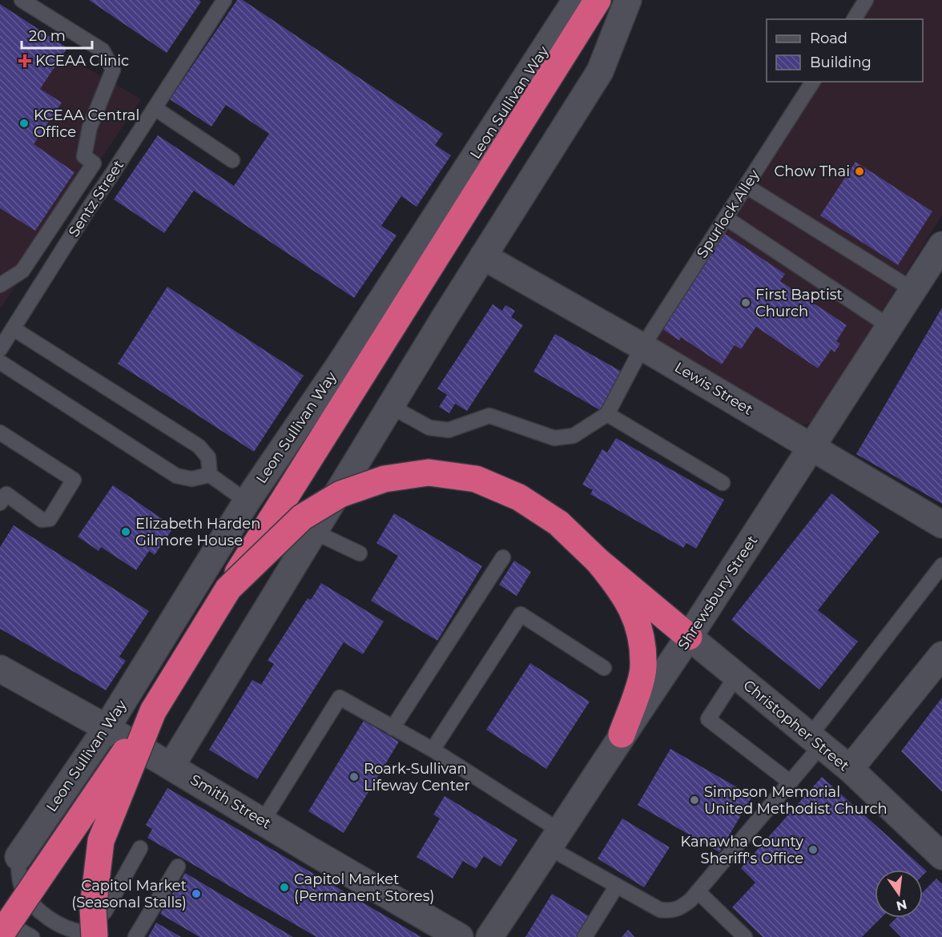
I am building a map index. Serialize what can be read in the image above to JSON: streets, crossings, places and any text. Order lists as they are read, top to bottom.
{
  "streets": {
    "street": [
      "Leon Sullivan Way",
      "Lewis Street",
      "Shrewsbury Street",
      "Christopher Street",
      "Smith Street"
    ],
    "lane": ["Sentz Street", "Spurlock Alley"]
  },
  "crossings": [
    ["Leon Sullivan Way", "Smith Street"],
    ["Spurlock Alley", "Lewis Street"],
    ["Lewis Street", "Shrewsbury Street"],
    ["Shrewsbury Street", "Christopher Street"]
  ],
  "places": {
    "health": ["KCEAA Clinic"],
    "other": [
      "KCEAA Central Office",
      "Chow Thai",
      "First Baptist Church",
      "Elizabeth Harden Gilmore House",
      "Roark-Sullivan Lifeway Center",
      "Simpson Memorial United Methodist Church",
      "Kanawha County Sheriff's Office",
      "Capitol Market (Permanent Stores)",
      "Capitol Market (Seasonal Stalls)"
    ]
  },
  "legend": ["Road", "Building"],
  "scale_bar": "20 m",
  "north": "bottom"
}
